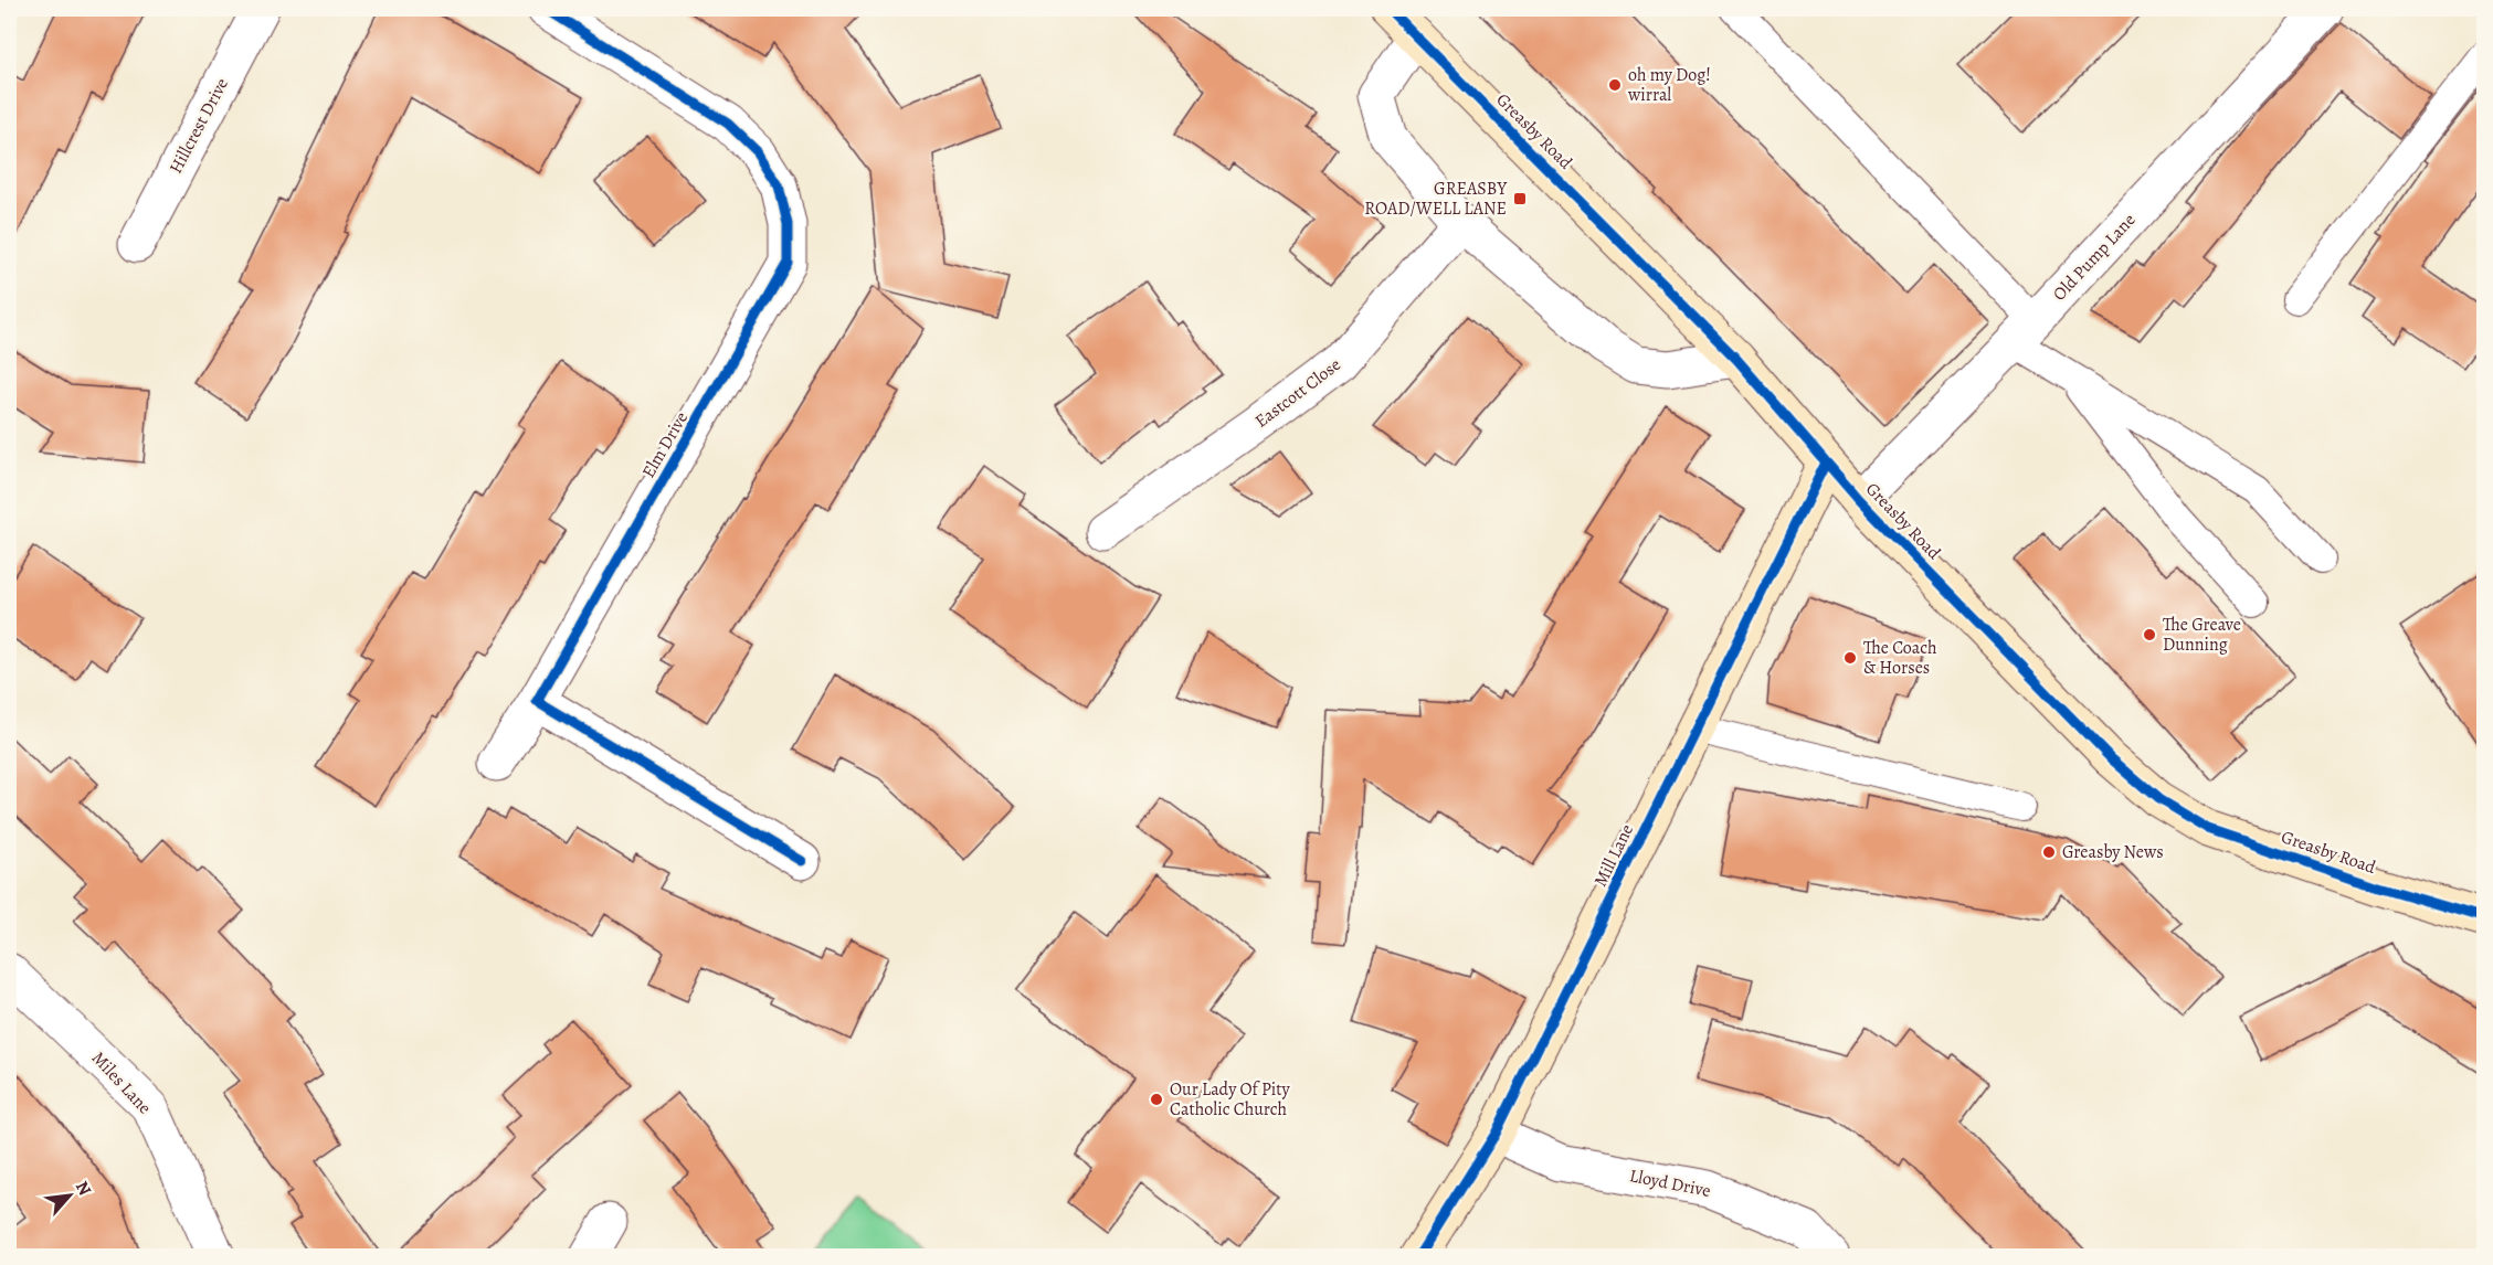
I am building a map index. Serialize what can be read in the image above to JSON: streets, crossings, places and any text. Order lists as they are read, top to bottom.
{
  "streets": {
    "street": [
      "Hillcrest Drive",
      "Greasby Road",
      "Old Pump Lane",
      "Eastcott Close",
      "Elm Drive",
      "Mill Lane",
      "Miles Lane",
      "Lloyd Drive"
    ]
  },
  "crossings": [
    ["Greasby Road", "Old Pump Lane"],
    ["Greasby Road", "Mill Lane"],
    ["Mill Lane", "Lloyd Drive"]
  ],
  "places": {
    "other": [
      "oh my Dog! wirral",
      "The Greave Dunning",
      "The Coach & Horses",
      "Greasby News",
      "Our Lady Of Pity Catholic Church"
    ],
    "transit": ["GREASBY ROAD/WELL LANE"]
  },
  "north": "top right"
}
